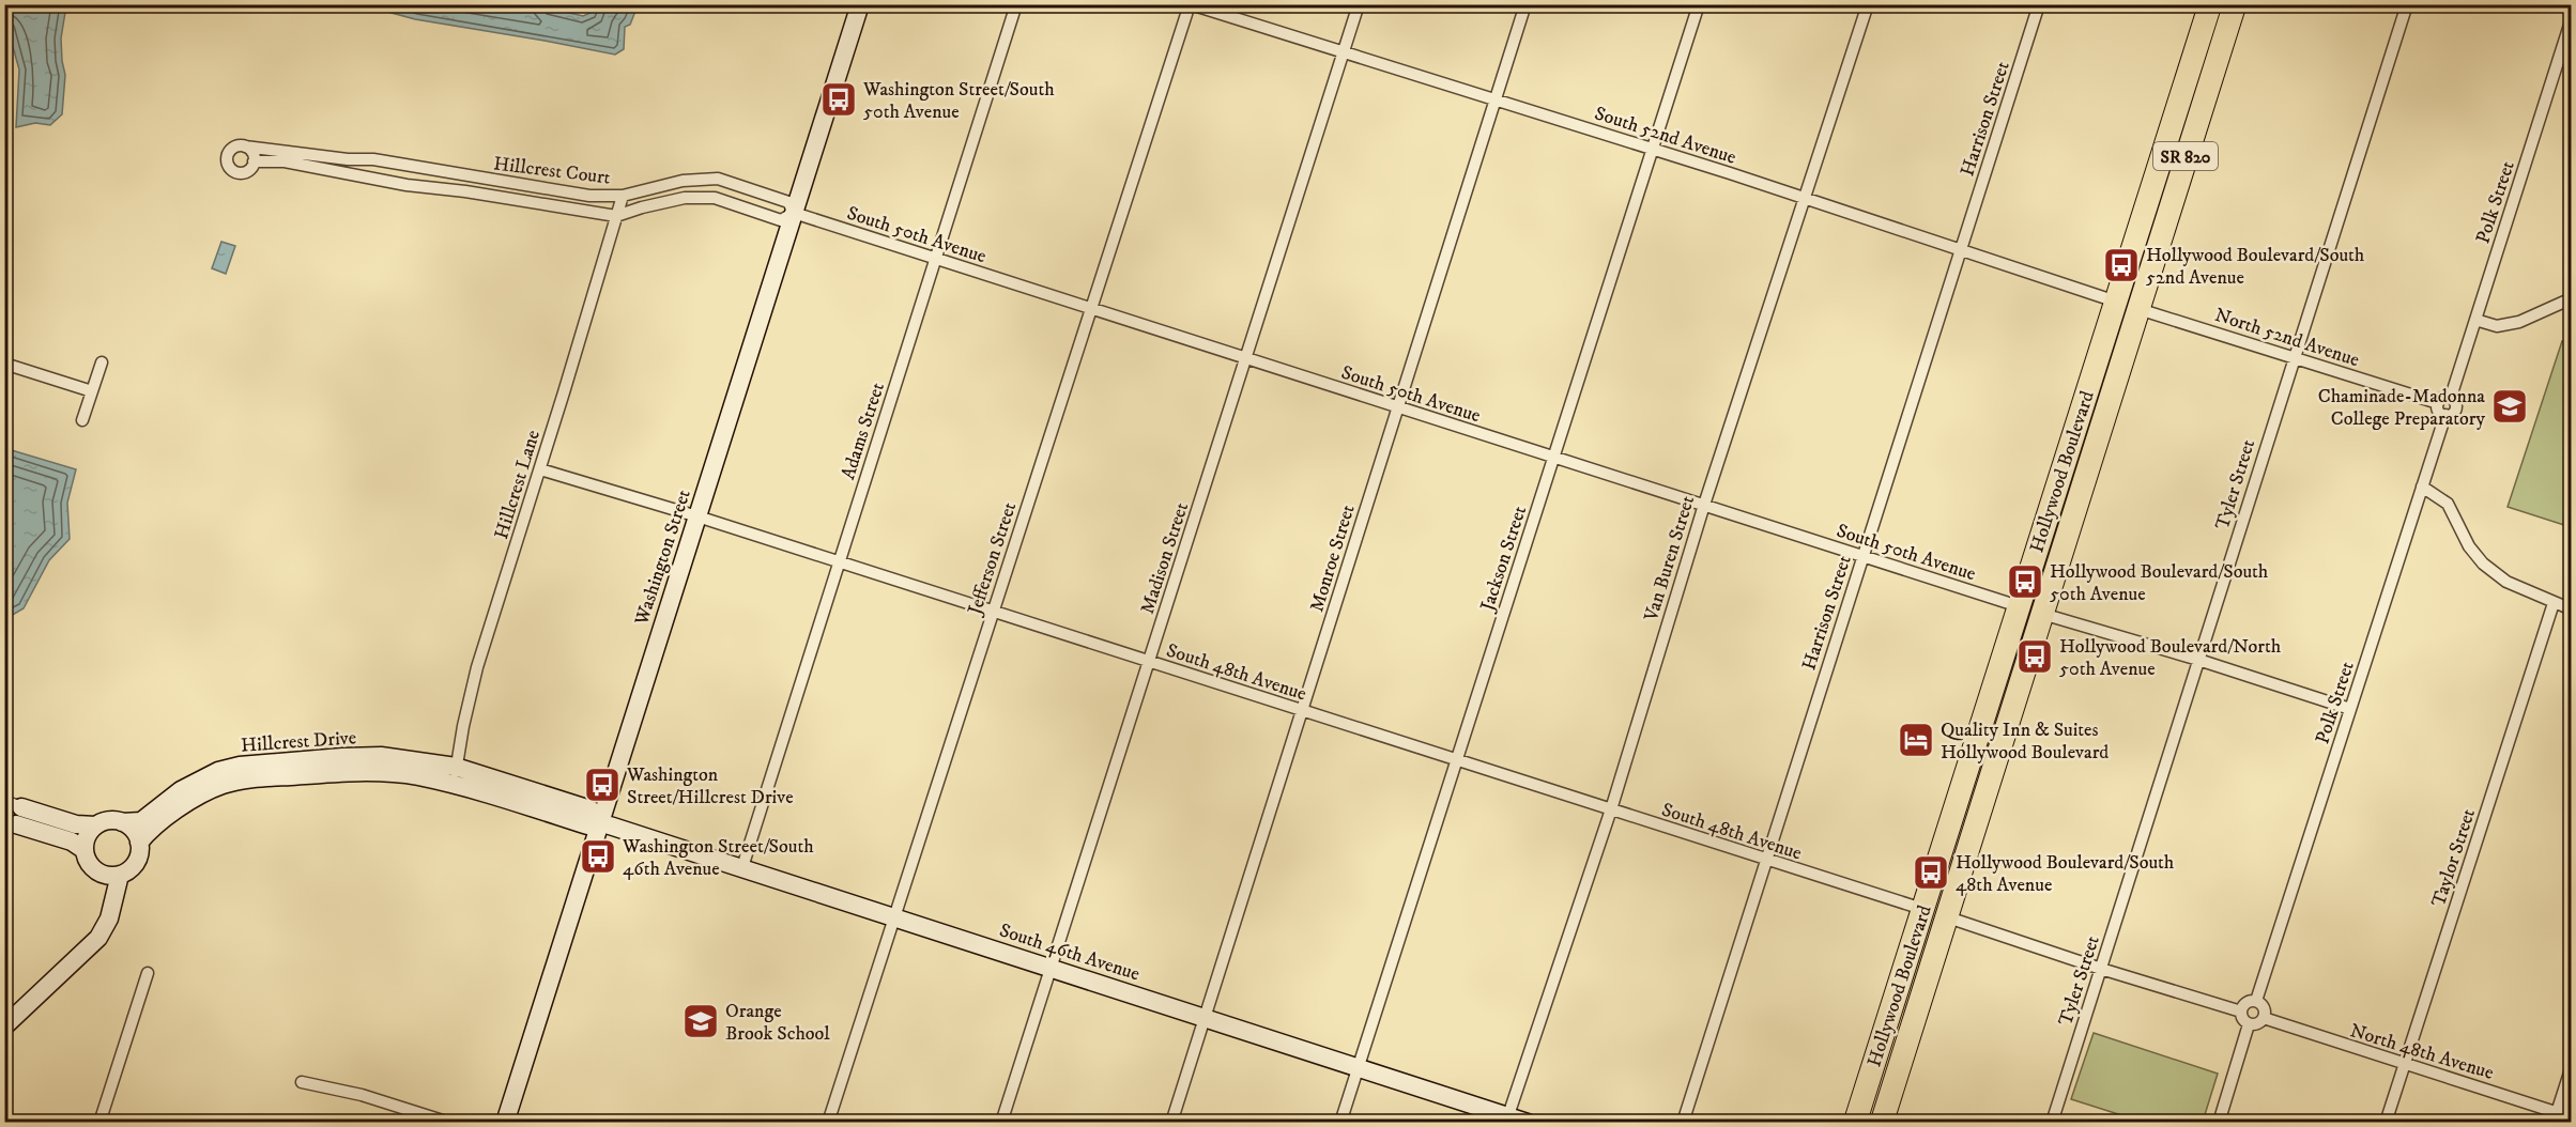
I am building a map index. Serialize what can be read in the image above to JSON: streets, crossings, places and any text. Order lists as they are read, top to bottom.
{
  "streets": {
    "highway": ["SR 820", "Hollywood Boulevard"],
    "street": [
      "Harrison Street",
      "South 52nd Avenue",
      "Hillcrest Court",
      "Polk Street",
      "South 50th Avenue",
      "North 52nd Avenue",
      "Adams Street",
      "Hillcrest Lane",
      "Tyler Street",
      "Washington Street",
      "Jefferson Street",
      "Madison Street",
      "Monroe Street",
      "Jackson Street",
      "Van Buren Street",
      "South 48th Avenue",
      "Hillcrest Drive",
      "Taylor Street",
      "South 46th Avenue",
      "North 48th Avenue"
    ]
  },
  "crossings": [
    ["Harrison Street", "South 52nd Avenue"],
    ["Harrison Street", "South 50th Avenue"],
    ["Harrison Street", "South 48th Avenue"],
    ["South 52nd Avenue", "North 52nd Avenue"],
    ["South 52nd Avenue", "Hollywood Boulevard"],
    ["South 52nd Avenue", "Jefferson Street"],
    ["South 52nd Avenue", "Madison Street"],
    ["South 52nd Avenue", "Monroe Street"],
    ["South 52nd Avenue", "Jackson Street"],
    ["South 52nd Avenue", "Van Buren Street"],
    ["Hillcrest Court", "South 50th Avenue"],
    ["Hillcrest Court", "Hillcrest Lane"],
    ["Hillcrest Court", "Washington Street"],
    ["Polk Street", "North 52nd Avenue"],
    ["Polk Street", "North 48th Avenue"],
    ["South 50th Avenue", "Adams Street"],
    ["South 50th Avenue", "Hollywood Boulevard"],
    ["South 50th Avenue", "Washington Street"],
    ["South 50th Avenue", "Jefferson Street"],
    ["South 50th Avenue", "Madison Street"],
    ["South 50th Avenue", "Monroe Street"],
    ["South 50th Avenue", "Jackson Street"],
    ["South 50th Avenue", "Van Buren Street"],
    ["North 52nd Avenue", "Hollywood Boulevard"],
    ["North 52nd Avenue", "Tyler Street"],
    ["Adams Street", "South 48th Avenue"],
    ["Adams Street", "South 46th Avenue"],
    ["Hollywood Boulevard", "South 48th Avenue"],
    ["Hillcrest Lane", "South 48th Avenue"],
    ["Hillcrest Lane", "Hillcrest Drive"],
    ["Hillcrest Lane", "South 46th Avenue"],
    ["Washington Street", "South 48th Avenue"],
    ["Washington Street", "South 46th Avenue"],
    ["Jefferson Street", "South 48th Avenue"],
    ["Jefferson Street", "South 46th Avenue"],
    ["Madison Street", "South 48th Avenue"],
    ["Madison Street", "South 46th Avenue"],
    ["Monroe Street", "South 48th Avenue"],
    ["Monroe Street", "South 46th Avenue"],
    ["Jackson Street", "South 48th Avenue"],
    ["Jackson Street", "South 46th Avenue"],
    ["Van Buren Street", "South 48th Avenue"],
    ["Van Buren Street", "South 46th Avenue"],
    ["Hillcrest Drive", "South 46th Avenue"],
    ["Taylor Street", "North 48th Avenue"]
  ],
  "places": {
    "bus stop": [
      "Washington Street/South 50th Avenue",
      "Hollywood Boulevard/South 52nd Avenue",
      "Hollywood Boulevard/South 50th Avenue",
      "Hollywood Boulevard/North 50th Avenue",
      "Washington Street/Hillcrest Drive",
      "Washington Street/South 46th Avenue",
      "Hollywood Boulevard/South 48th Avenue"
    ],
    "school or university": ["Chaminade-Madonna College Preparatory", "Orange Brook School"],
    "hotel": ["Quality Inn & Suites Hollywood Boulevard"]
  }
}
